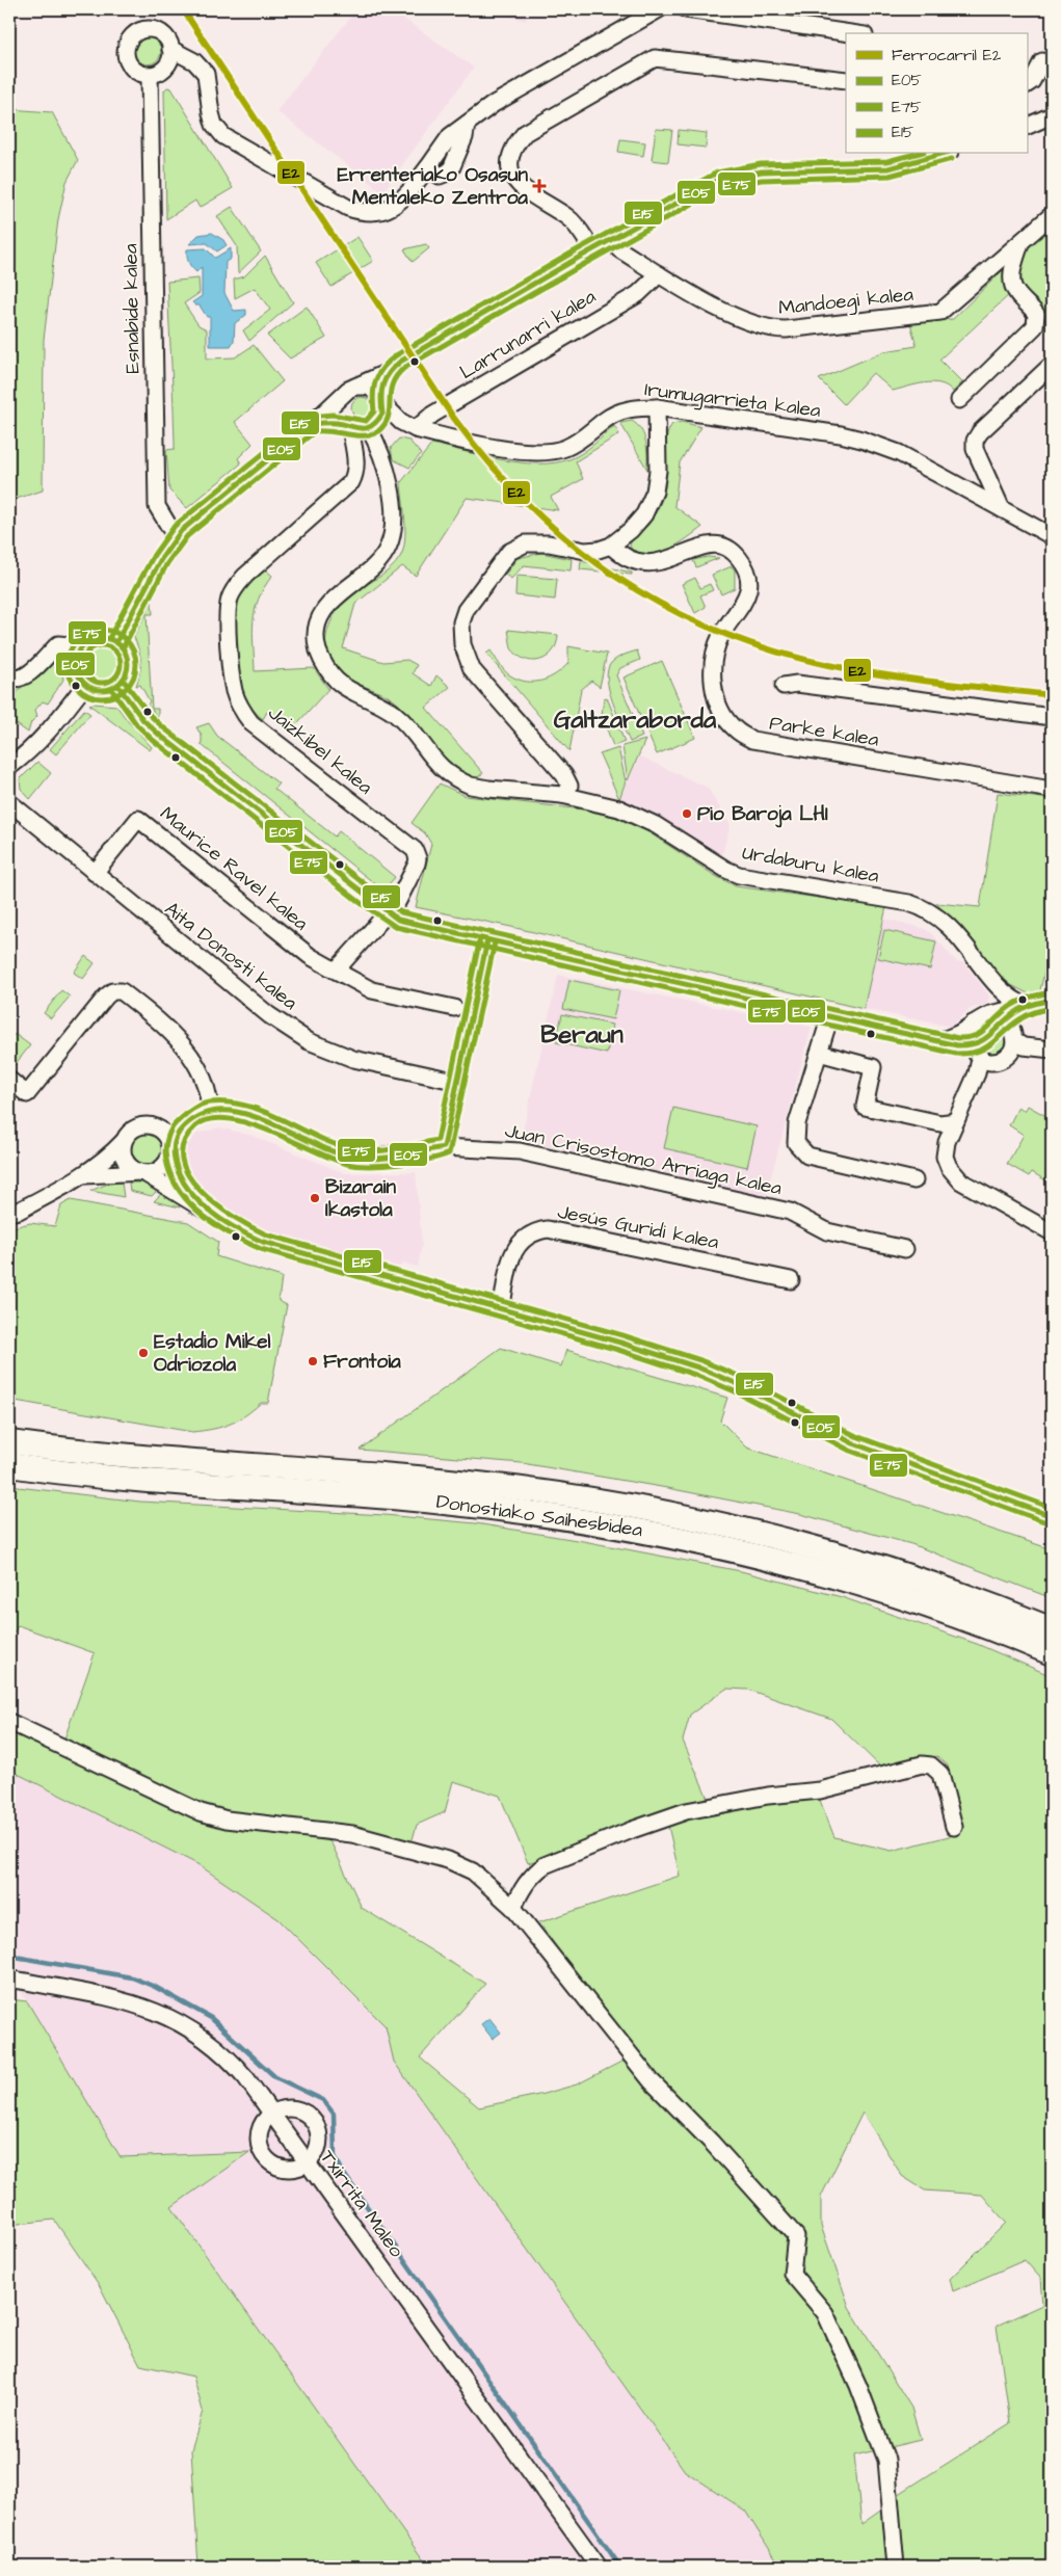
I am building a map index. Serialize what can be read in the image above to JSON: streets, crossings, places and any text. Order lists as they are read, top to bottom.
{
  "streets": {
    "highway": ["Donostiako Saihesbidea"],
    "street": [
      "Mandoegi kalea",
      "Esnabide kalea",
      "Larrunarri kalea",
      "Irumugarrieta kalea",
      "Parke kalea",
      "Jaizkibel kalea",
      "Urdaburu kalea",
      "Maurice Ravel kalea",
      "Aita Donosti kalea",
      "Juan Crisostomo Arriaga kalea",
      "Jesús Guridi kalea",
      "Txirrita Maleo"
    ]
  },
  "crossings": [
    ["Mandoegi kalea", "Larrunarri kalea"],
    ["Larrunarri kalea", "Irumugarrieta kalea"],
    ["Irumugarrieta kalea", "Jaizkibel kalea"],
    ["Irumugarrieta kalea", "Urdaburu kalea"],
    ["Jaizkibel kalea", "Urdaburu kalea"],
    ["Maurice Ravel kalea", "Aita Donosti kalea"]
  ],
  "districts": ["Galtzaraborda", "Beraun"],
  "places": {
    "health": ["Errenteriako Osasun Mentaleko Zentroa"],
    "other": [
      "Pio Baroja LHI",
      "Bizarain Ikastola",
      "Estadio Mikel Odriozola",
      "Frontoia"
    ]
  },
  "lines": [
    "rail line E2",
    "transit line E05",
    "transit line E15",
    "transit line E75"
  ],
  "legend": [
    "Ferrocarril E2",
    "E05",
    "E75",
    "E15"
  ]
}
